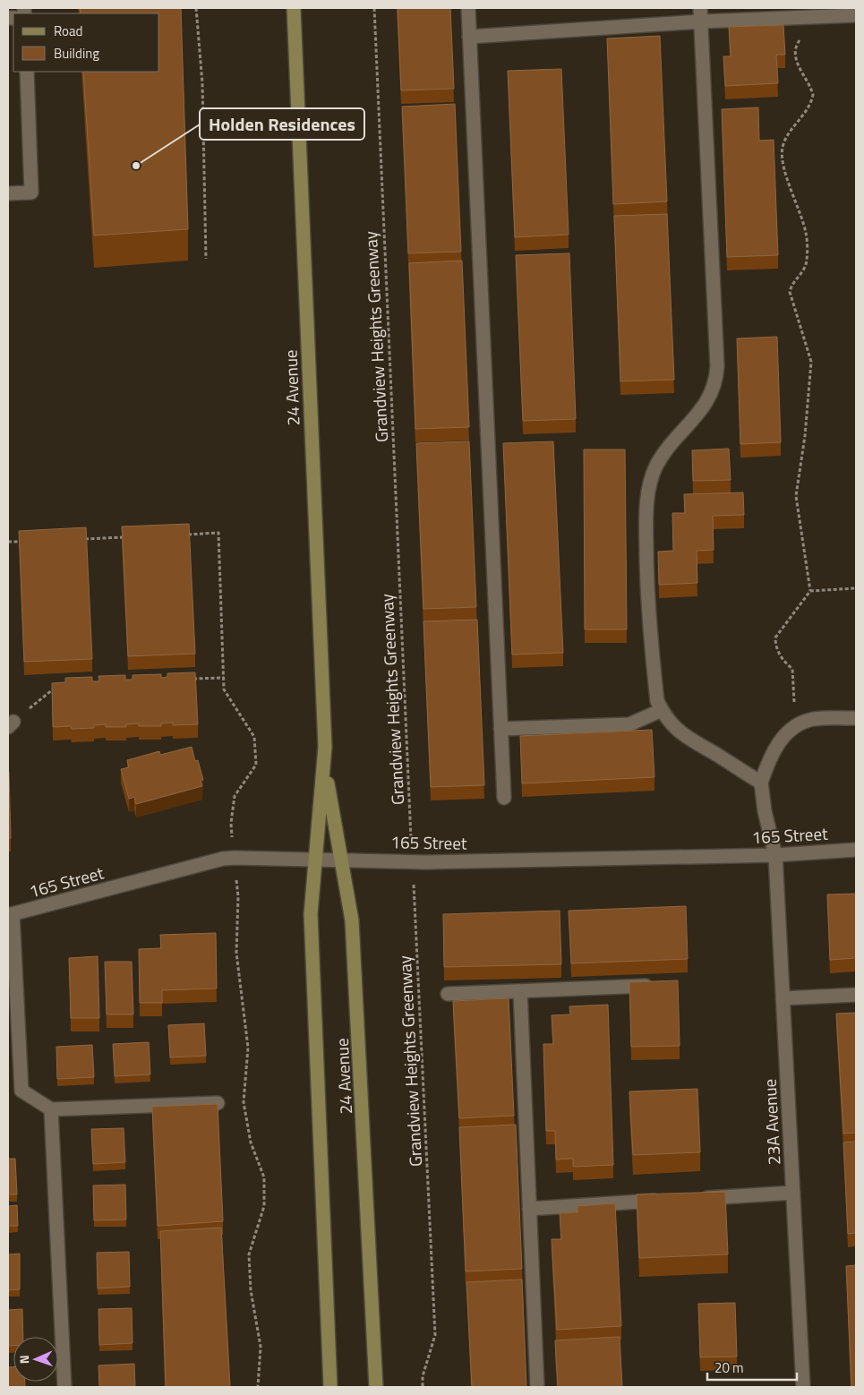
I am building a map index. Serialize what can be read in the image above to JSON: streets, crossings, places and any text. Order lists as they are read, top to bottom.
{
  "streets": {
    "main road": ["24 Avenue"],
    "street": ["165 Street", "23A Avenue"],
    "path": ["Grandview Heights Greenway"]
  },
  "crossings": [
    ["Grandview Heights Greenway", "165 Street"],
    ["24 Avenue", "165 Street"],
    ["165 Street", "23A Avenue"]
  ],
  "places": ["Holden Residences"],
  "legend": ["Road", "Building"],
  "scale_bar": "20 m",
  "north": "left"
}
